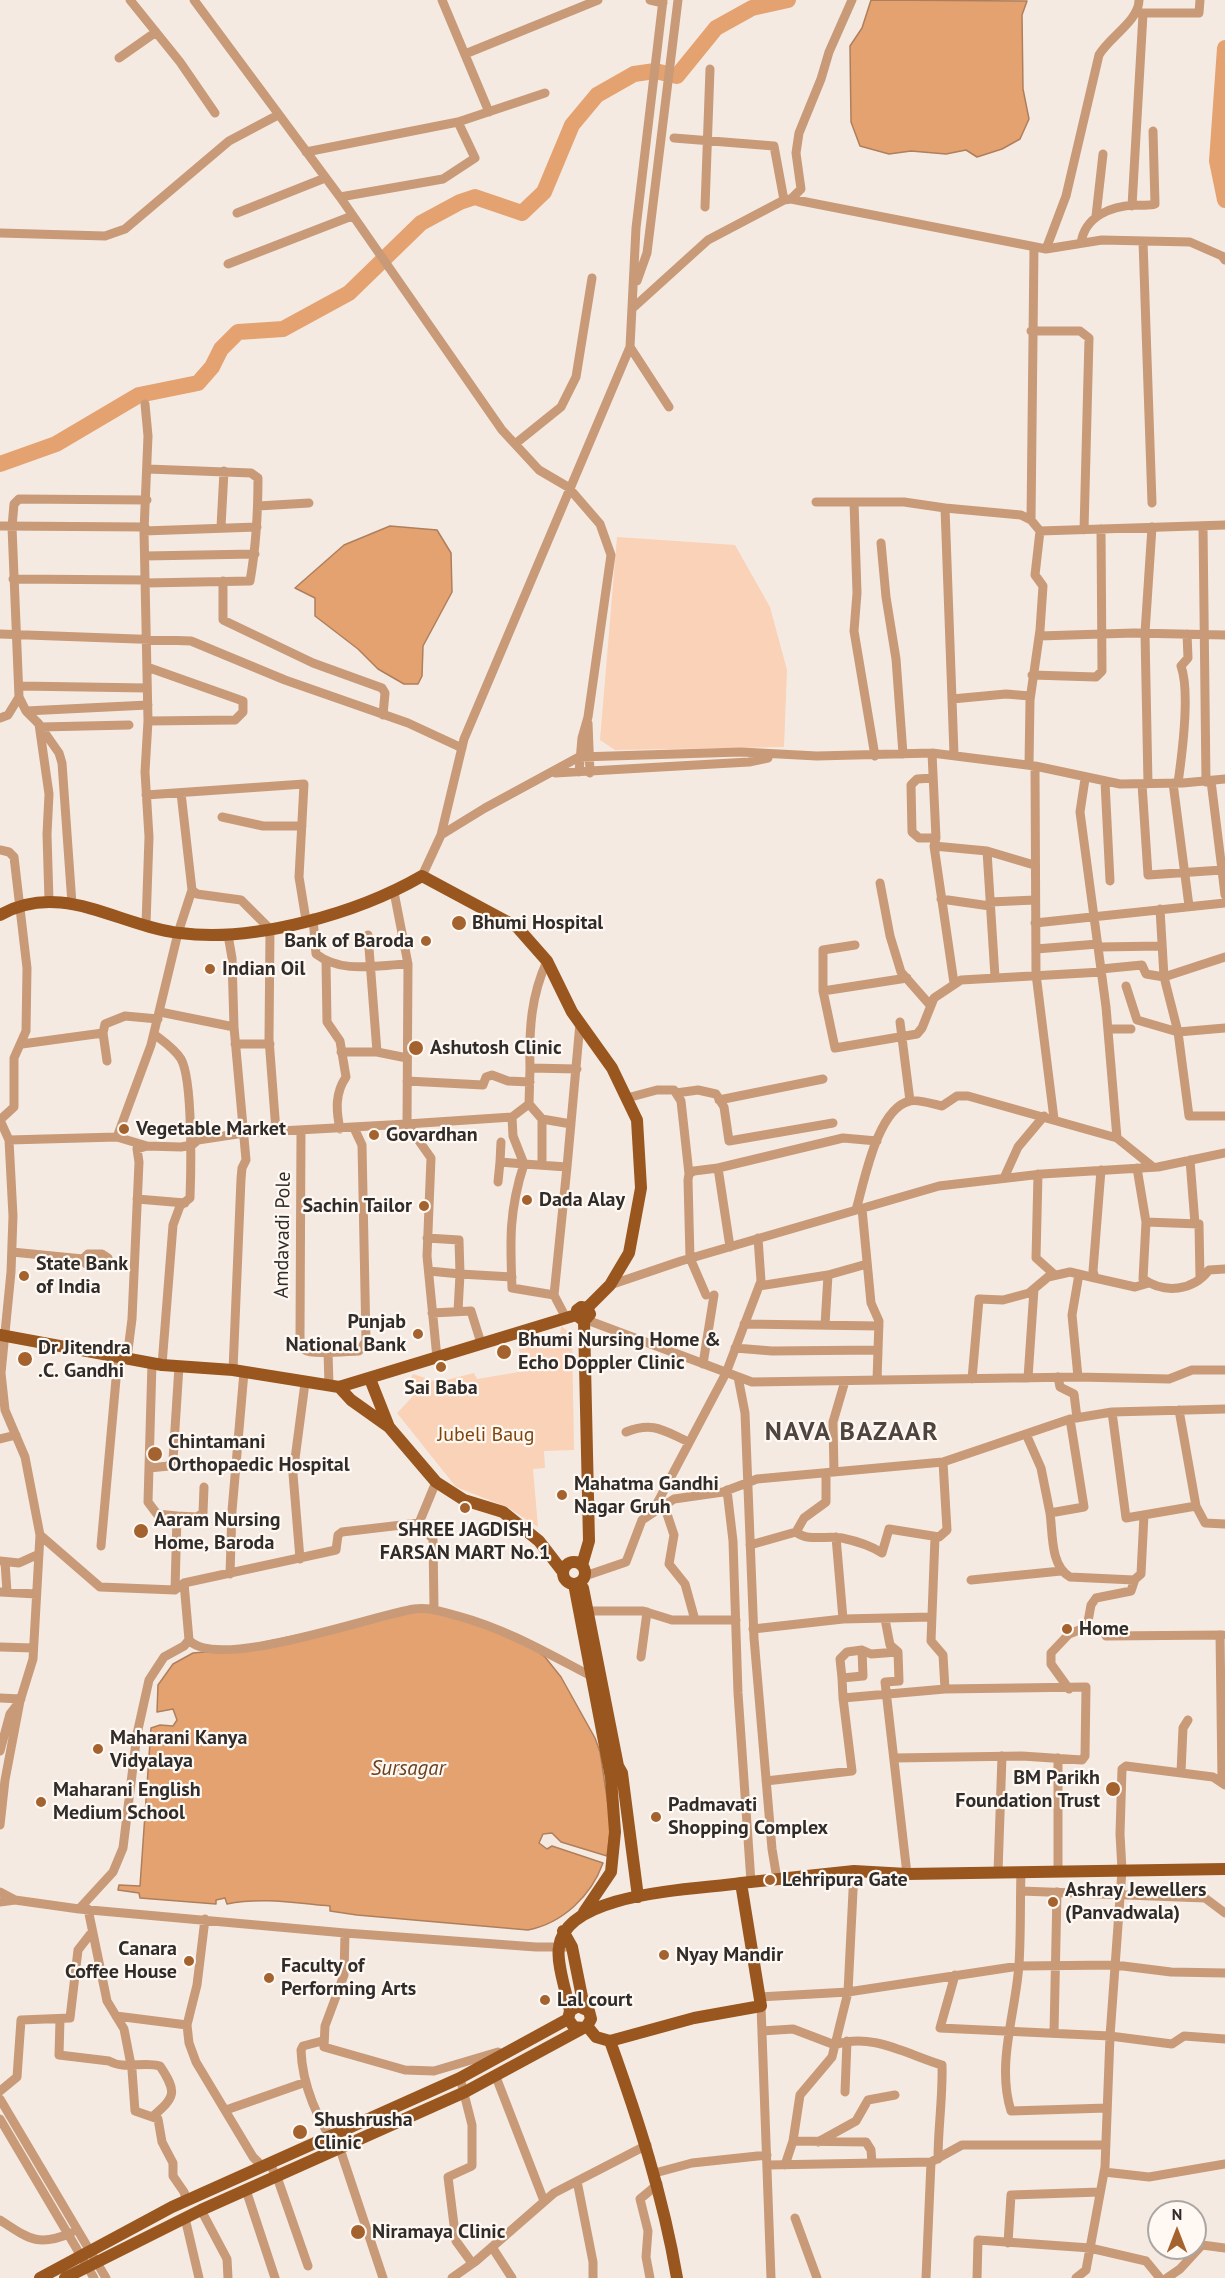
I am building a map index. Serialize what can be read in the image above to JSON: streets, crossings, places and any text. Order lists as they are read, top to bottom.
{
  "streets": {
    "street": ["Amdavadi Pole"]
  },
  "districts": ["NAVA BAZAAR"],
  "water": ["Sursagar"],
  "parks": ["Jubeli Baug"],
  "places": [
    "Bhumi Hospital",
    "Bank of Baroda",
    "Indian Oil",
    "Ashutosh Clinic",
    "Vegetable Market",
    "Govardhan",
    "Dada Alay",
    "Sachin Tailor",
    "State Bank of India",
    "Punjab National Bank",
    "Bhumi Nursing Home & Echo Doppler Clinic",
    "Dr Jitendra .C. Gandhi",
    "Sai Baba",
    "Chintamani Orthopaedic Hospital",
    "Mahatma Gandhi Nagar Gruh",
    "SHREE JAGDISH FARSAN MART No.1",
    "Aaram Nursing Home, Baroda",
    "Home",
    "Maharani Kanya Vidyalaya",
    "BM Parikh Foundation Trust",
    "Maharani English Medium School",
    "Padmavati Shopping Complex",
    "Lehripura Gate",
    "Ashray Jewellers (Panvadwala)",
    "Nyay Mandir",
    "Canara Coffee House",
    "Faculty of Performing Arts",
    "Lal court",
    "Shushrusha Clinic",
    "Niramaya Clinic"
  ],
  "north": "top"
}
